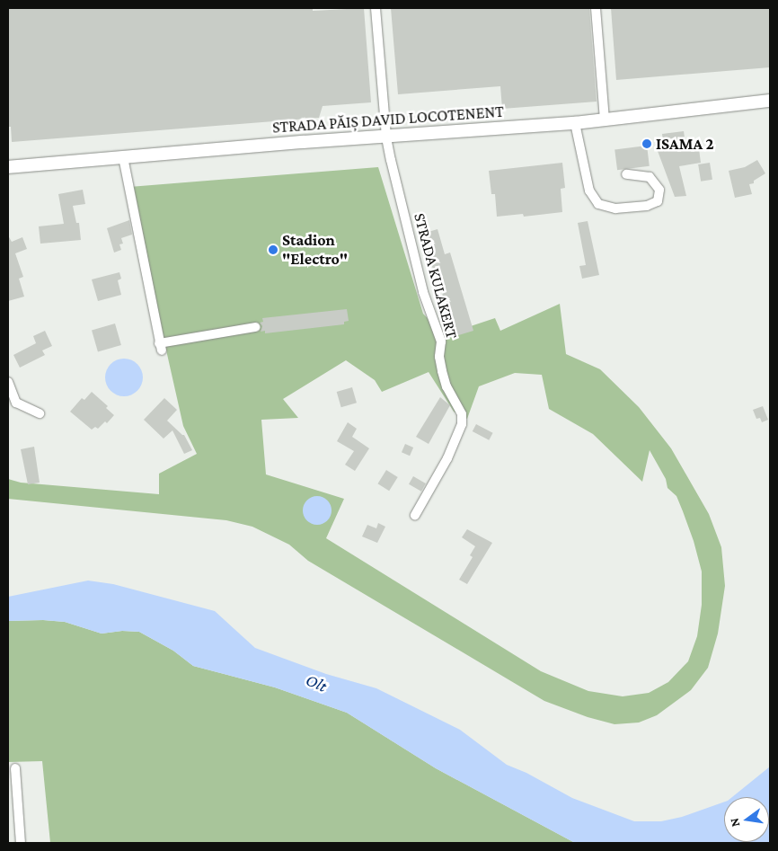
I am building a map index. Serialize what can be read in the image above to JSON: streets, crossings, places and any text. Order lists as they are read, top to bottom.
{
  "streets": {
    "main road": ["STRADA PĂIȘ DAVID LOCOTENENT"],
    "street": ["STRADA KULAKERT"]
  },
  "crossings": [
    ["STRADA PĂIȘ DAVID LOCOTENENT", "STRADA KULAKERT"]
  ],
  "water": ["Olt"],
  "places": ["ISAMA 2", "Stadion \"Electro\""],
  "north": "left"
}
